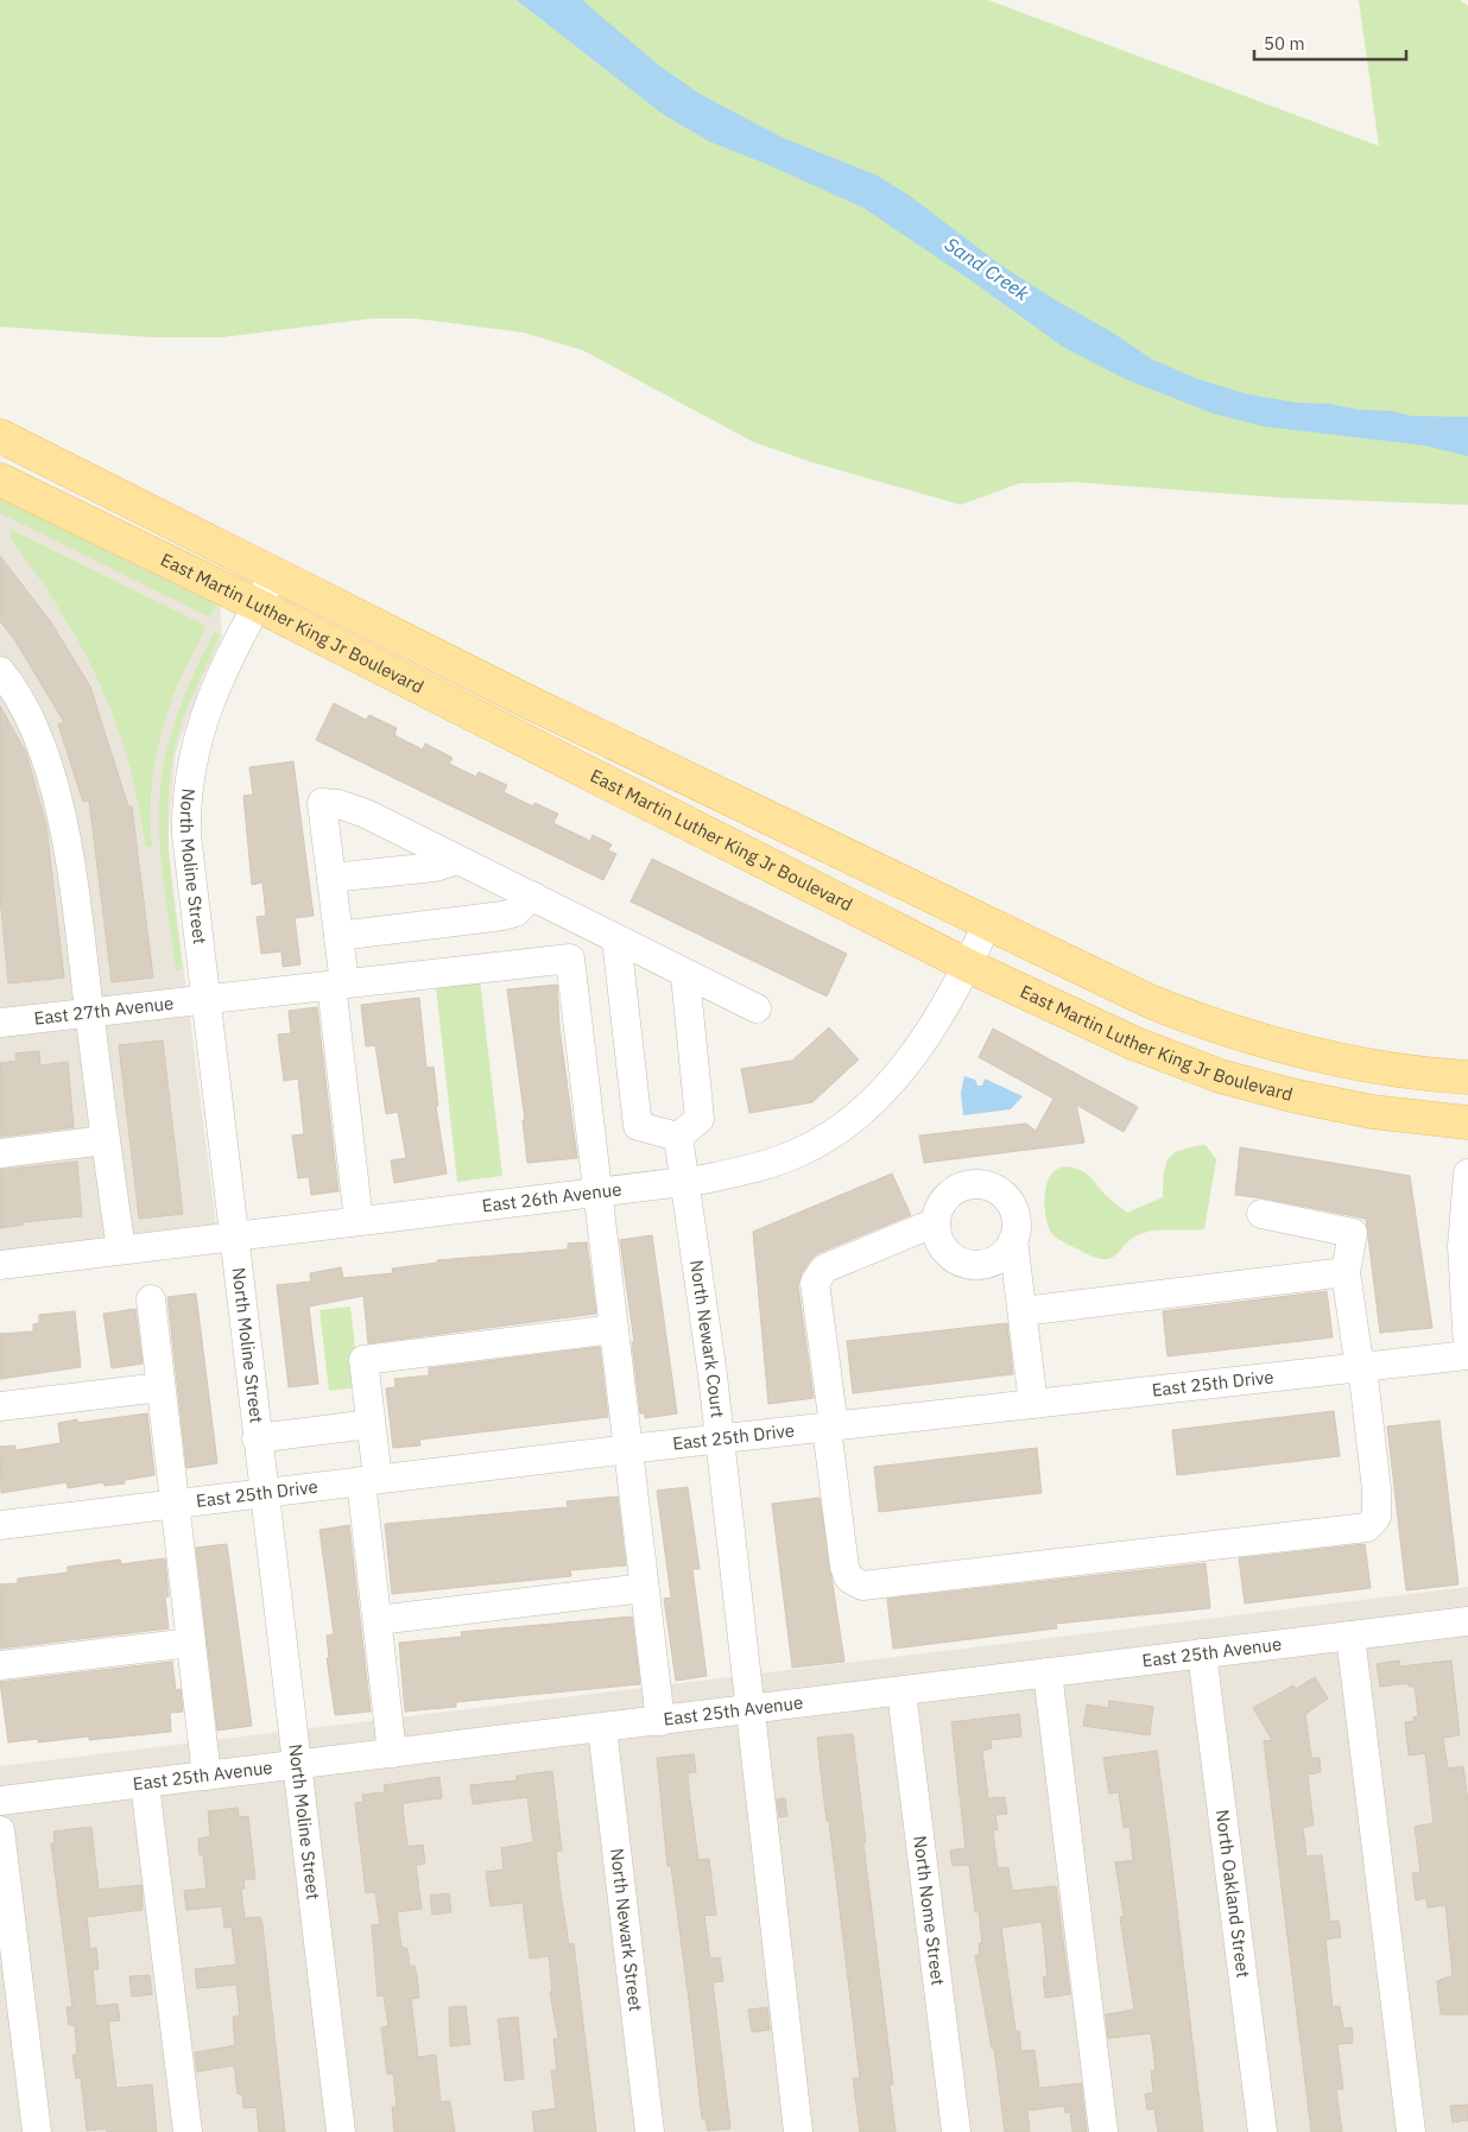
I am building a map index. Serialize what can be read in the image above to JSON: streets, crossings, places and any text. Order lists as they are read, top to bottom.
{
  "streets": {
    "main road": ["East Martin Luther King Jr Boulevard"],
    "street": [
      "North Moline Street",
      "East 27th Avenue",
      "East 26th Avenue",
      "North Newark Court",
      "East 25th Drive",
      "East 25th Avenue",
      "North Oakland Street",
      "North Nome Street",
      "North Newark Street"
    ]
  },
  "crossings": [
    ["East Martin Luther King Jr Boulevard", "North Moline Street"],
    ["East Martin Luther King Jr Boulevard", "East 26th Avenue"],
    ["North Moline Street", "East 27th Avenue"],
    ["North Moline Street", "East 26th Avenue"],
    ["North Moline Street", "East 25th Drive"],
    ["North Moline Street", "East 25th Avenue"],
    ["East 27th Avenue", "East 26th Avenue"],
    ["East 26th Avenue", "North Newark Court"],
    ["North Newark Court", "East 25th Drive"],
    ["North Newark Court", "East 25th Avenue"],
    ["East 25th Avenue", "North Oakland Street"],
    ["East 25th Avenue", "North Nome Street"],
    ["East 25th Avenue", "North Newark Street"]
  ],
  "water": ["Sand Creek"],
  "scale_bar": "50 m"
}
